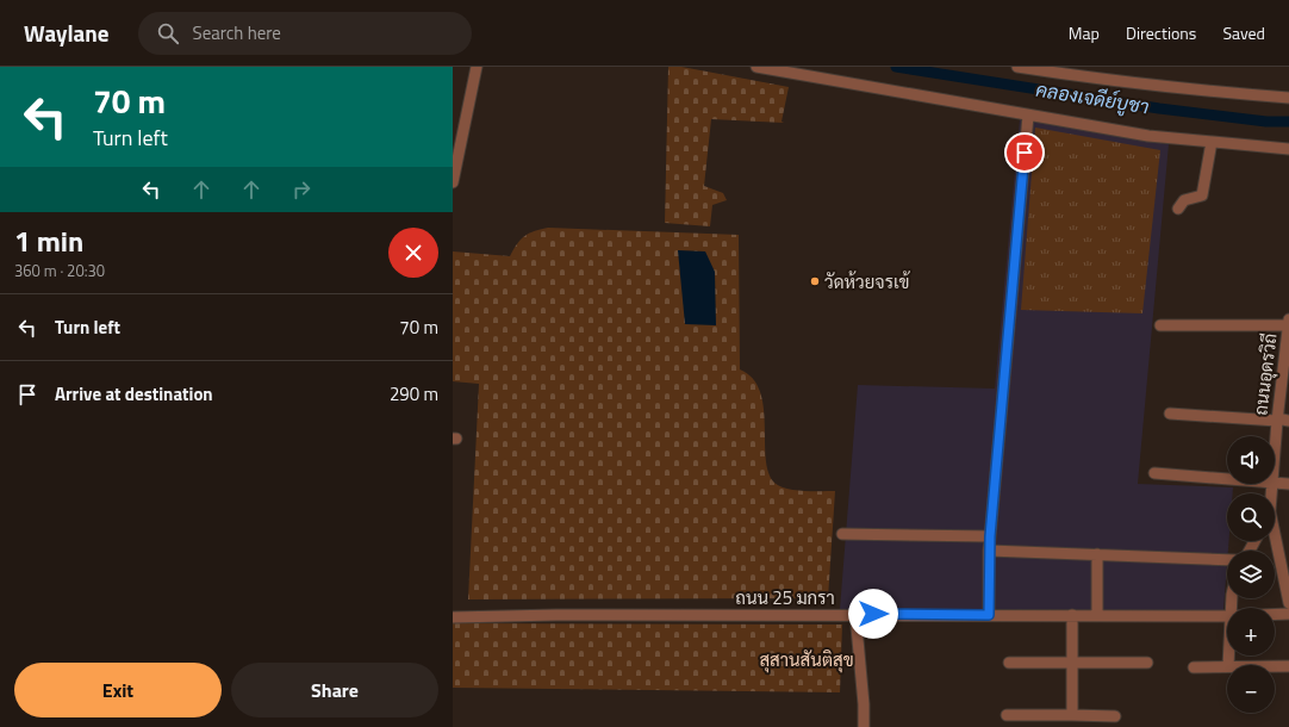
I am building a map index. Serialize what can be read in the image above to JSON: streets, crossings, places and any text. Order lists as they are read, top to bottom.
{
  "streets": {
    "street": ["ถนนอุดรวิถี", "ถนน 25 มกรา"]
  },
  "water": ["คลองเจดีย์บูชา"],
  "parks": ["สุสานสันติสุข"],
  "places": ["วัดห้วยจรเข้"],
  "page": {
    "header": "Waylane",
    "search": "Search here",
    "nav": ["Map", "Directions", "Saved"],
    "turn": ["70 m", "Turn left"],
    "heading": ["1 min", "360 m · 20:30"],
    "list": [
      {
        "name": "Turn left",
        "value": "70 m"
      },
      {
        "name": "Arrive at destination",
        "value": "290 m"
      }
    ],
    "map_buttons": ["+", "−"],
    "buttons": ["Exit", "Share"]
  }
}
